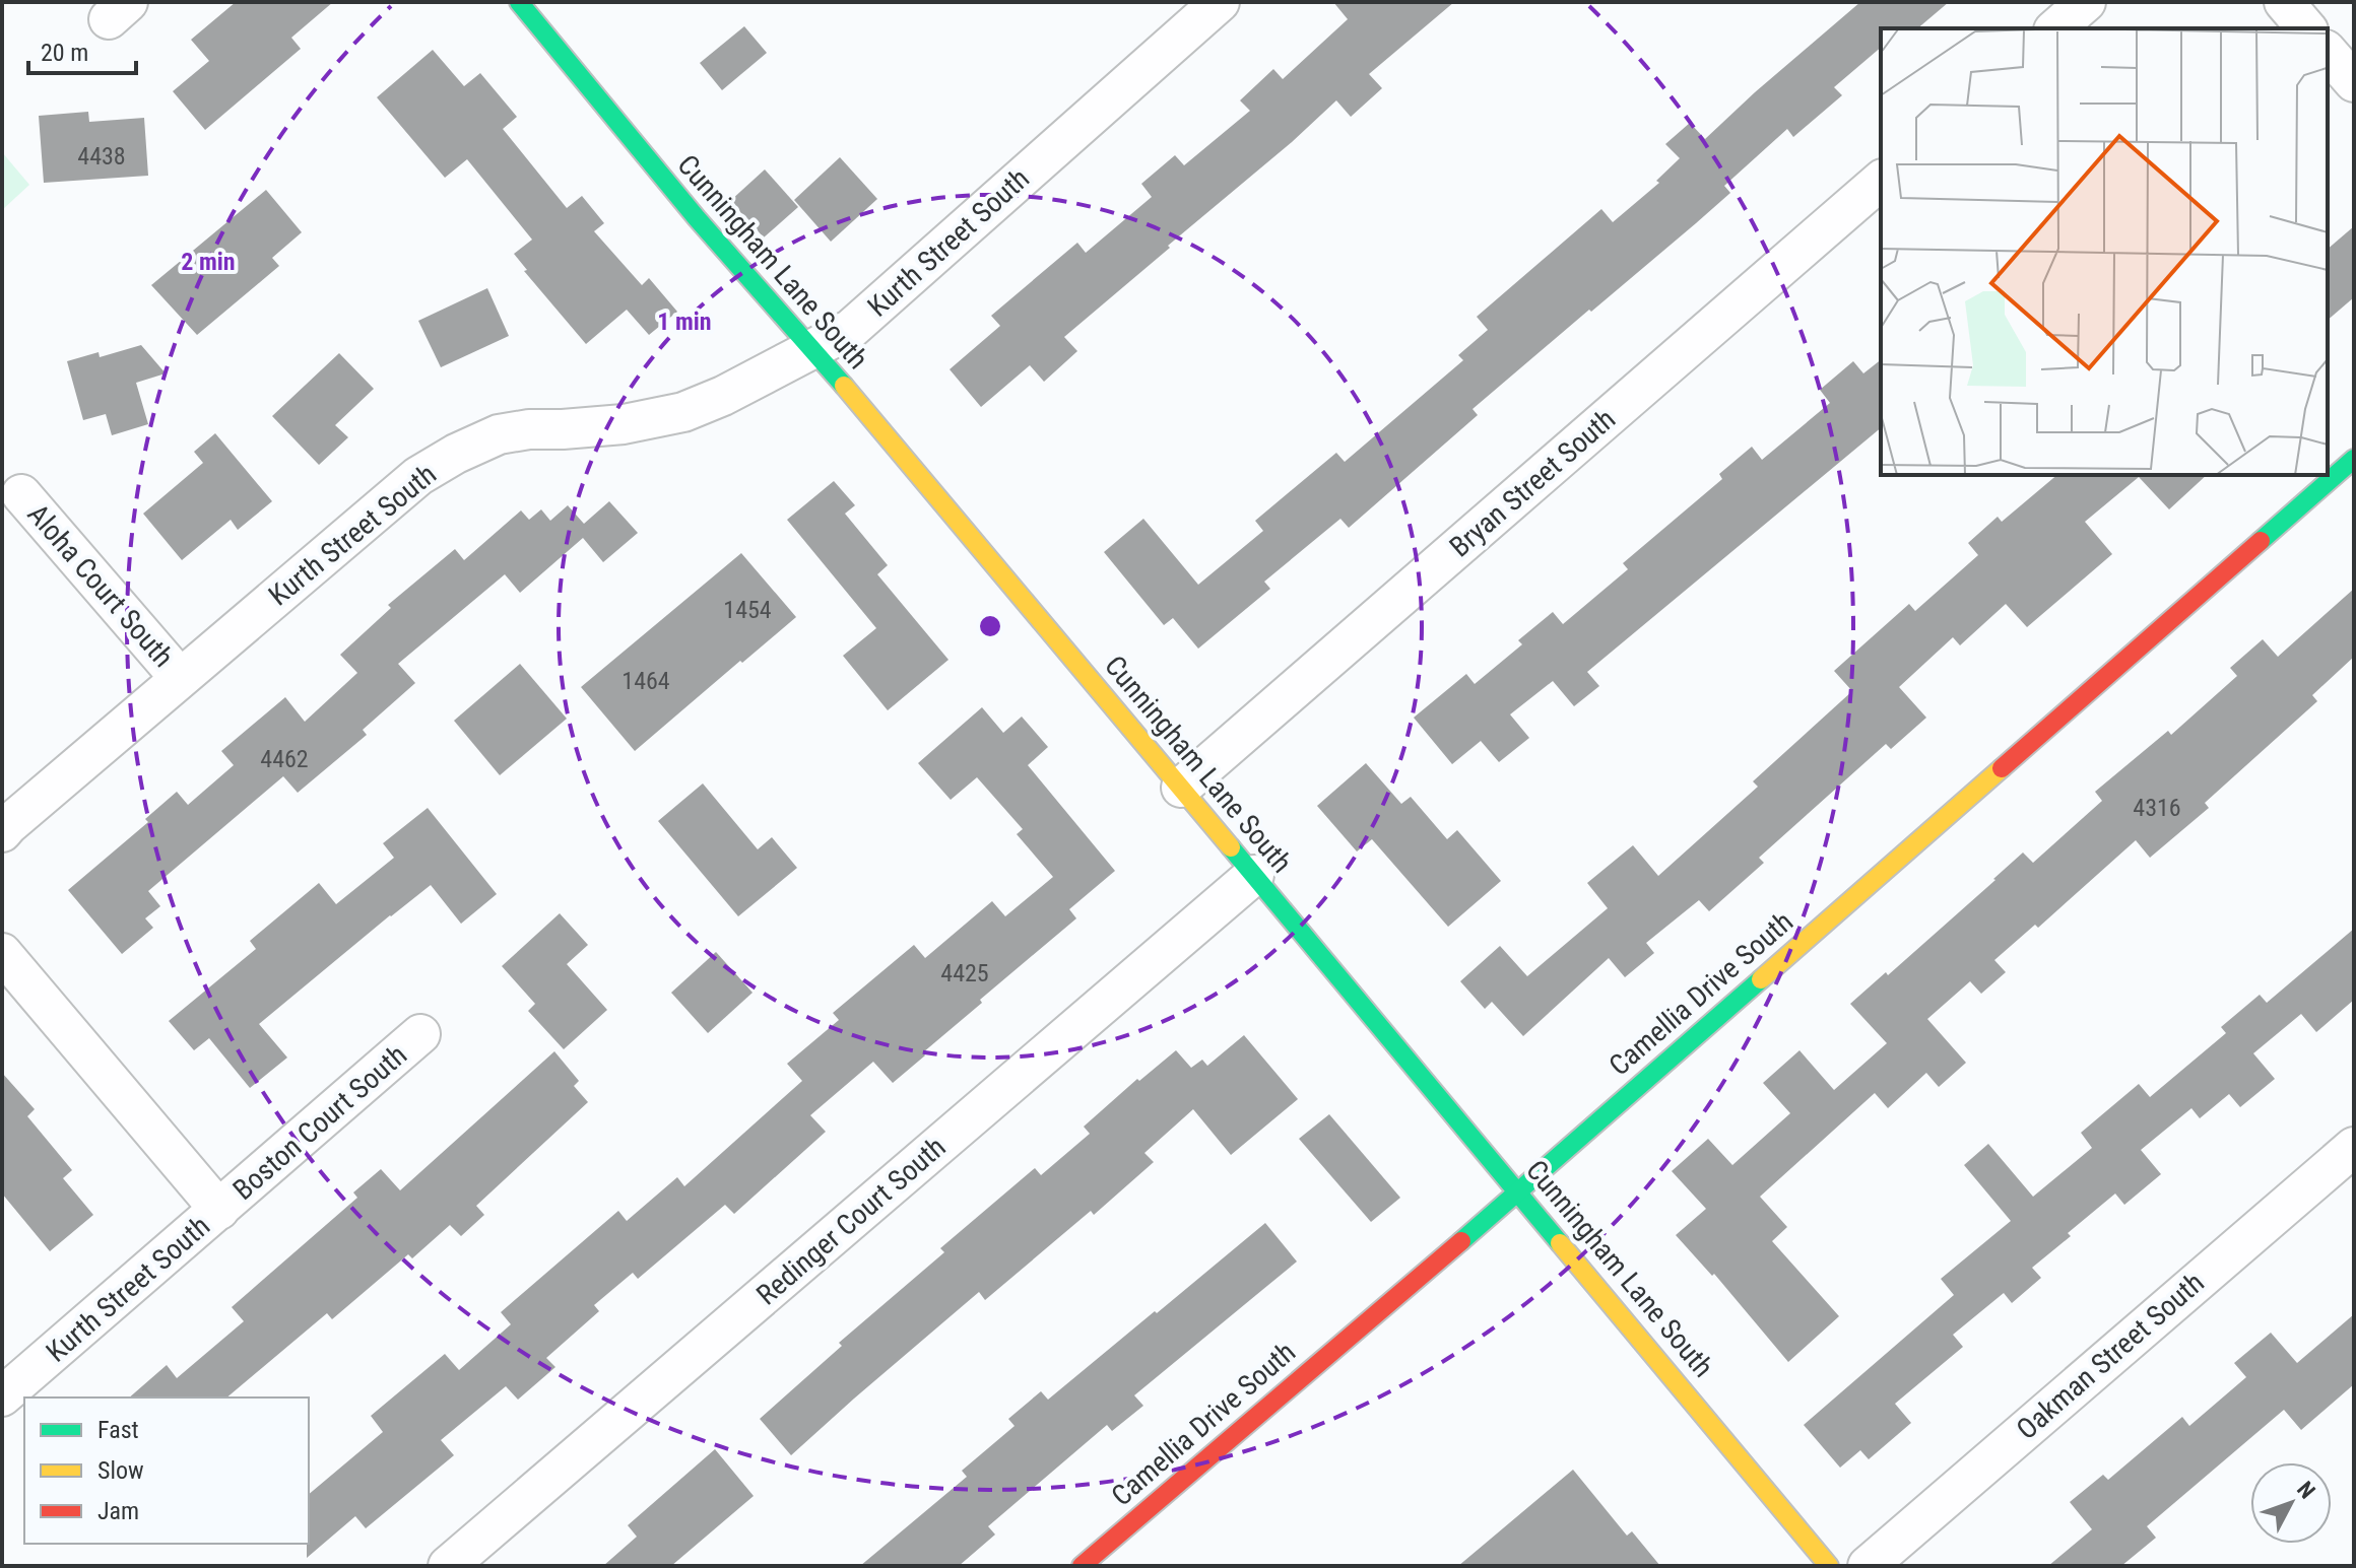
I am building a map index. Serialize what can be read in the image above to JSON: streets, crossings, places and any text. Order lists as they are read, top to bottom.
{
  "streets": {
    "street": [
      "Kurth Street South",
      "Cunningham Lane South",
      "Bryan Street South",
      "Aloha Court South",
      "Camellia Drive South",
      "Boston Court South",
      "Redinger Court South",
      "Oakman Street South"
    ]
  },
  "crossings": [
    ["Kurth Street South", "Cunningham Lane South"],
    ["Kurth Street South", "Aloha Court South"],
    ["Kurth Street South", "Boston Court South"],
    ["Cunningham Lane South", "Bryan Street South"],
    ["Cunningham Lane South", "Camellia Drive South"],
    ["Cunningham Lane South", "Redinger Court South"]
  ],
  "house_numbers": [
    "4438",
    "1454",
    "1464",
    "4462",
    "4316",
    "4425"
  ],
  "legend": ["Fast", "Slow", "Jam"],
  "scale_bar": "20 m",
  "north": "top right",
  "rings": ["2 min", "1 min"]
}
